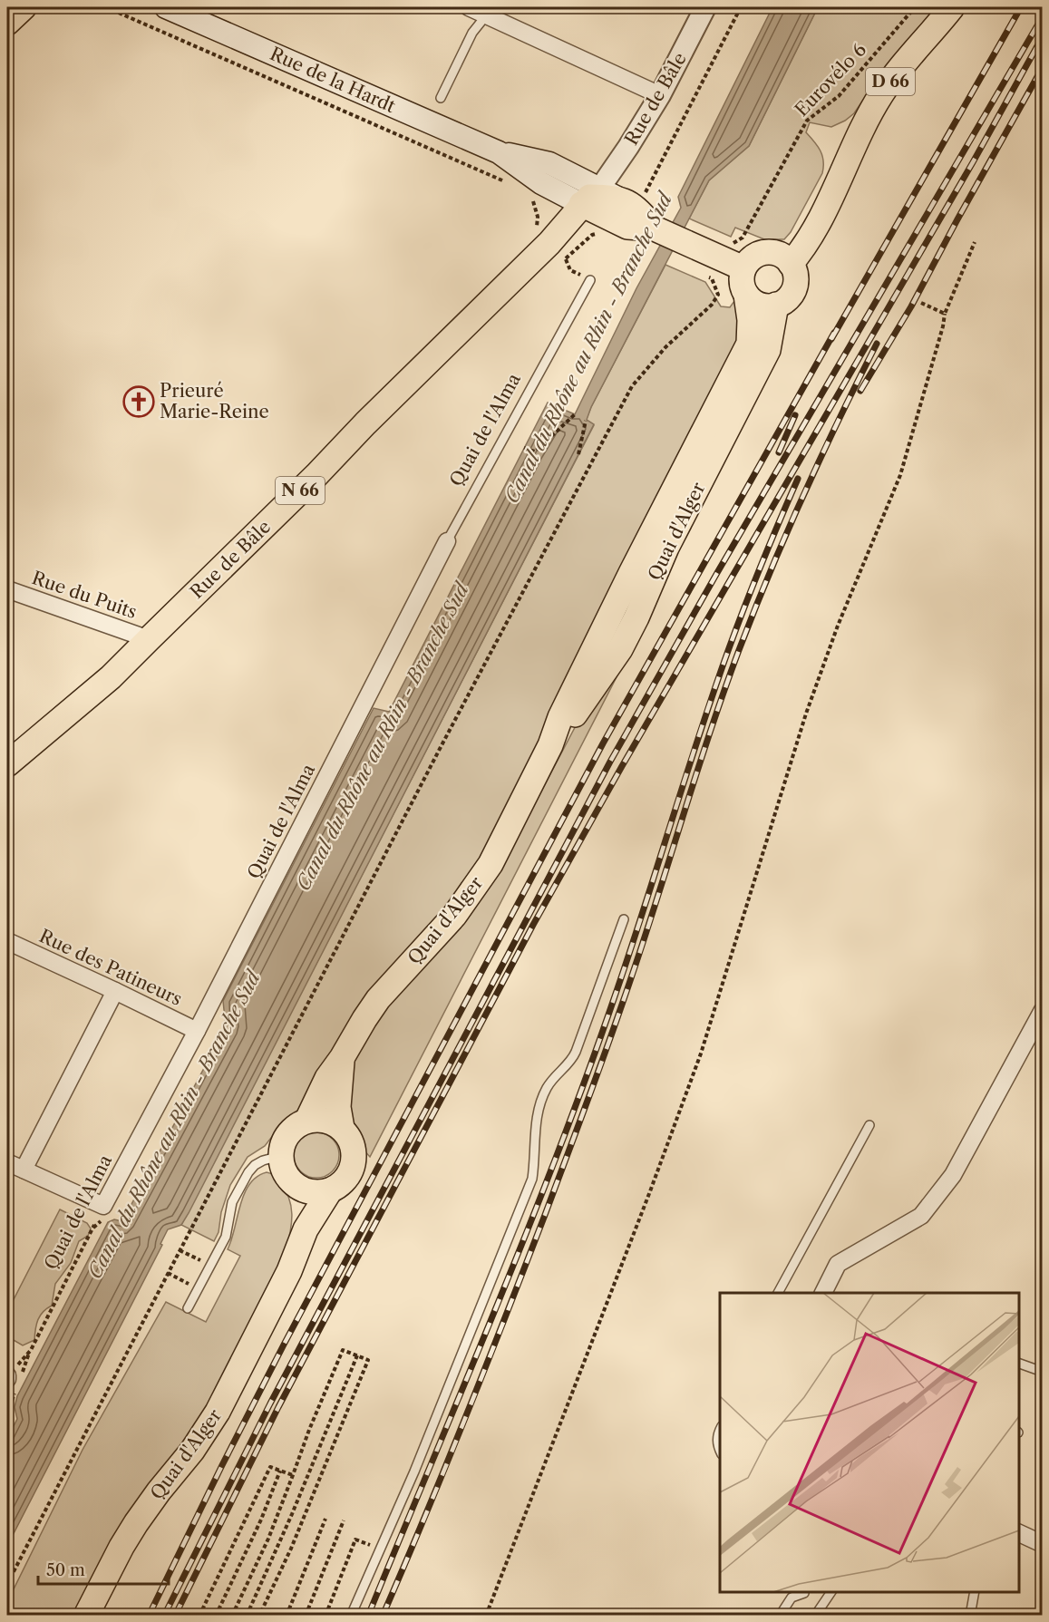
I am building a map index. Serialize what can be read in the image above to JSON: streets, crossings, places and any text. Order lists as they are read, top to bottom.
{
  "streets": {
    "main road": [
      "Rue de la Hardt",
      "D 66",
      "Rue de Bâle",
      "N 66",
      "Quai d'Alger"
    ],
    "street": ["Quai de l'Alma", "Rue du Puits", "Rue des Patineurs"],
    "path": ["Eurovélo 6"]
  },
  "crossings": [
    ["Rue de la Hardt", "Rue de Bâle"],
    ["Eurovélo 6", "Quai d'Alger"],
    ["Rue de Bâle", "Rue du Puits"],
    ["Quai de l'Alma", "Rue des Patineurs"]
  ],
  "water": ["Canal du Rhône au Rhin - Branche Sud"],
  "places": {
    "church": ["Prieuré Marie-Reine"]
  },
  "scale_bar": "50 m"
}
